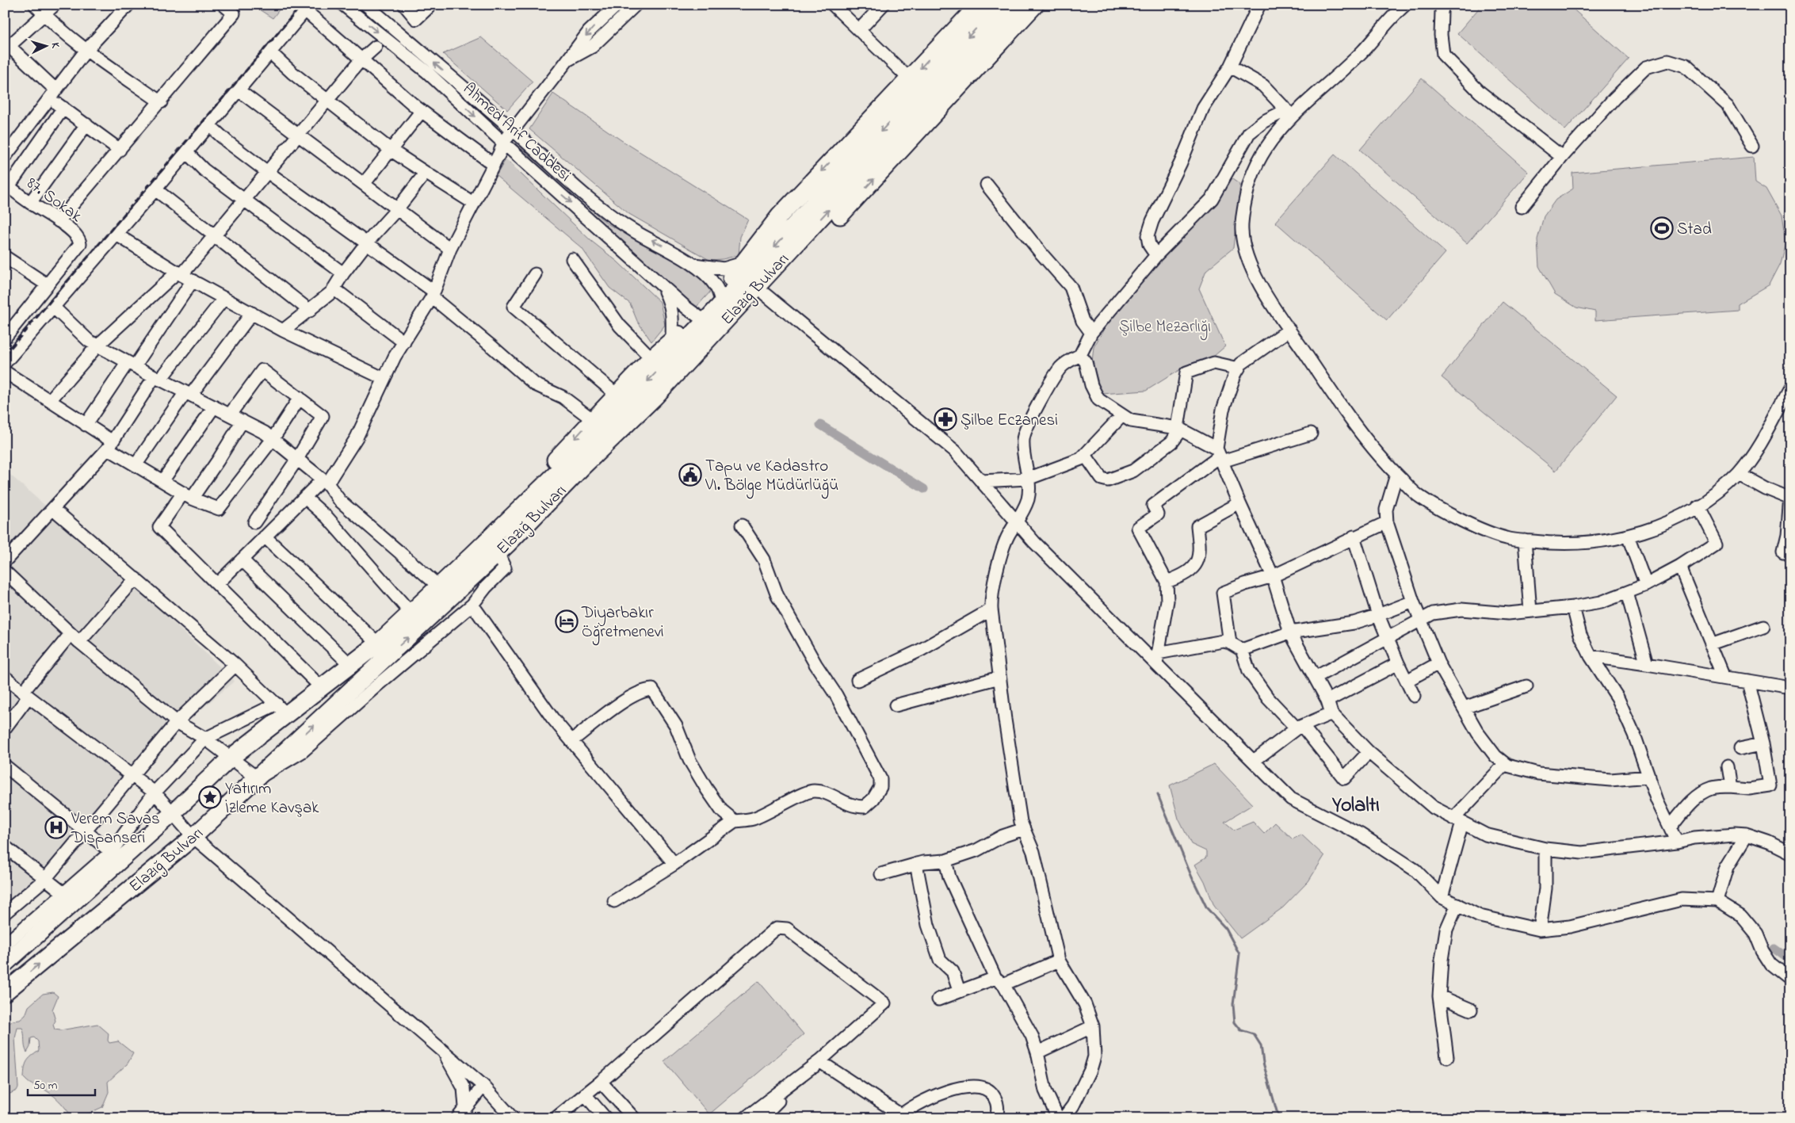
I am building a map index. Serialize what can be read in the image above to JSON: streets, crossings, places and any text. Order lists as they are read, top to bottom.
{
  "streets": {
    "highway": ["Elazığ Bulvarı"],
    "street": ["Ahmed Arif Caddesi", "87. Sokak"]
  },
  "crossings": [
    ["Ahmed Arif Caddesi", "Elazığ Bulvarı"]
  ],
  "districts": ["Yolaltı"],
  "parks": ["Şilbe Mezarlığı"],
  "places": {
    "sports": ["Stad"],
    "pharmacy": ["Şilbe Eczanesi"],
    "public building": ["Tapu ve Kadastro VI. Bölge Müdürlüğü"],
    "hotel": ["Diyarbakır Öğretmenevi"],
    "place": ["Yatırım İzleme Kavşak"],
    "hospital": ["Verem Savas Dispanseri"]
  },
  "scale_bar": "50 m",
  "north": "right"
}
